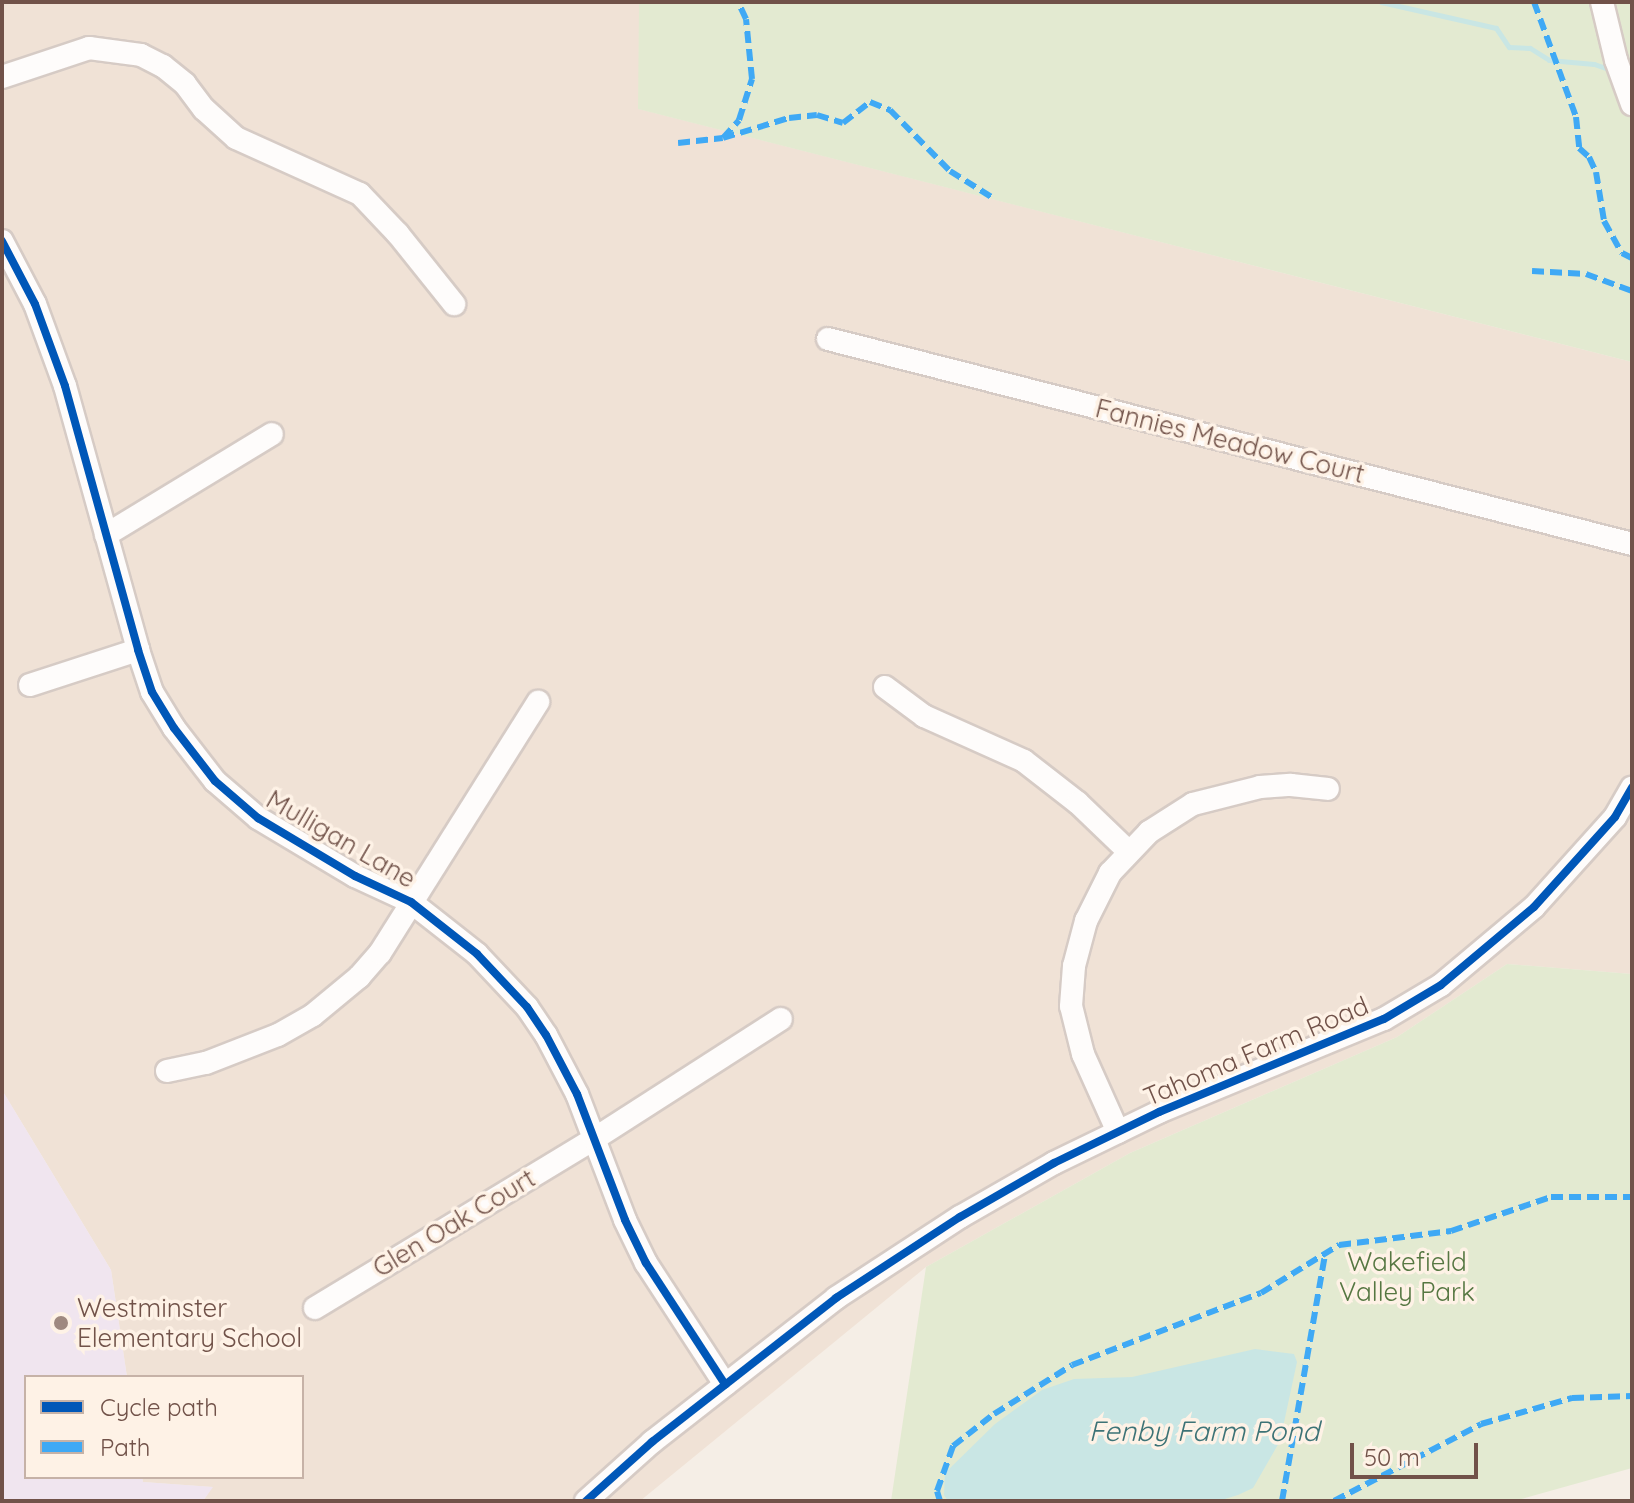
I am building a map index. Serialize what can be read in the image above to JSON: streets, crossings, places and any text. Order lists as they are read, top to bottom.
{
  "streets": {
    "street": [
      "Fannies Meadow Court",
      "Mulligan Lane",
      "Tahoma Farm Road",
      "Glen Oak Court"
    ]
  },
  "crossings": [
    ["Mulligan Lane", "Tahoma Farm Road"],
    ["Mulligan Lane", "Glen Oak Court"]
  ],
  "water": ["Fenby Farm Pond"],
  "parks": ["Wakefield Valley Park"],
  "places": ["Westminster Elementary School"],
  "legend": ["Cycle path", "Path"],
  "scale_bar": "50 m"
}
